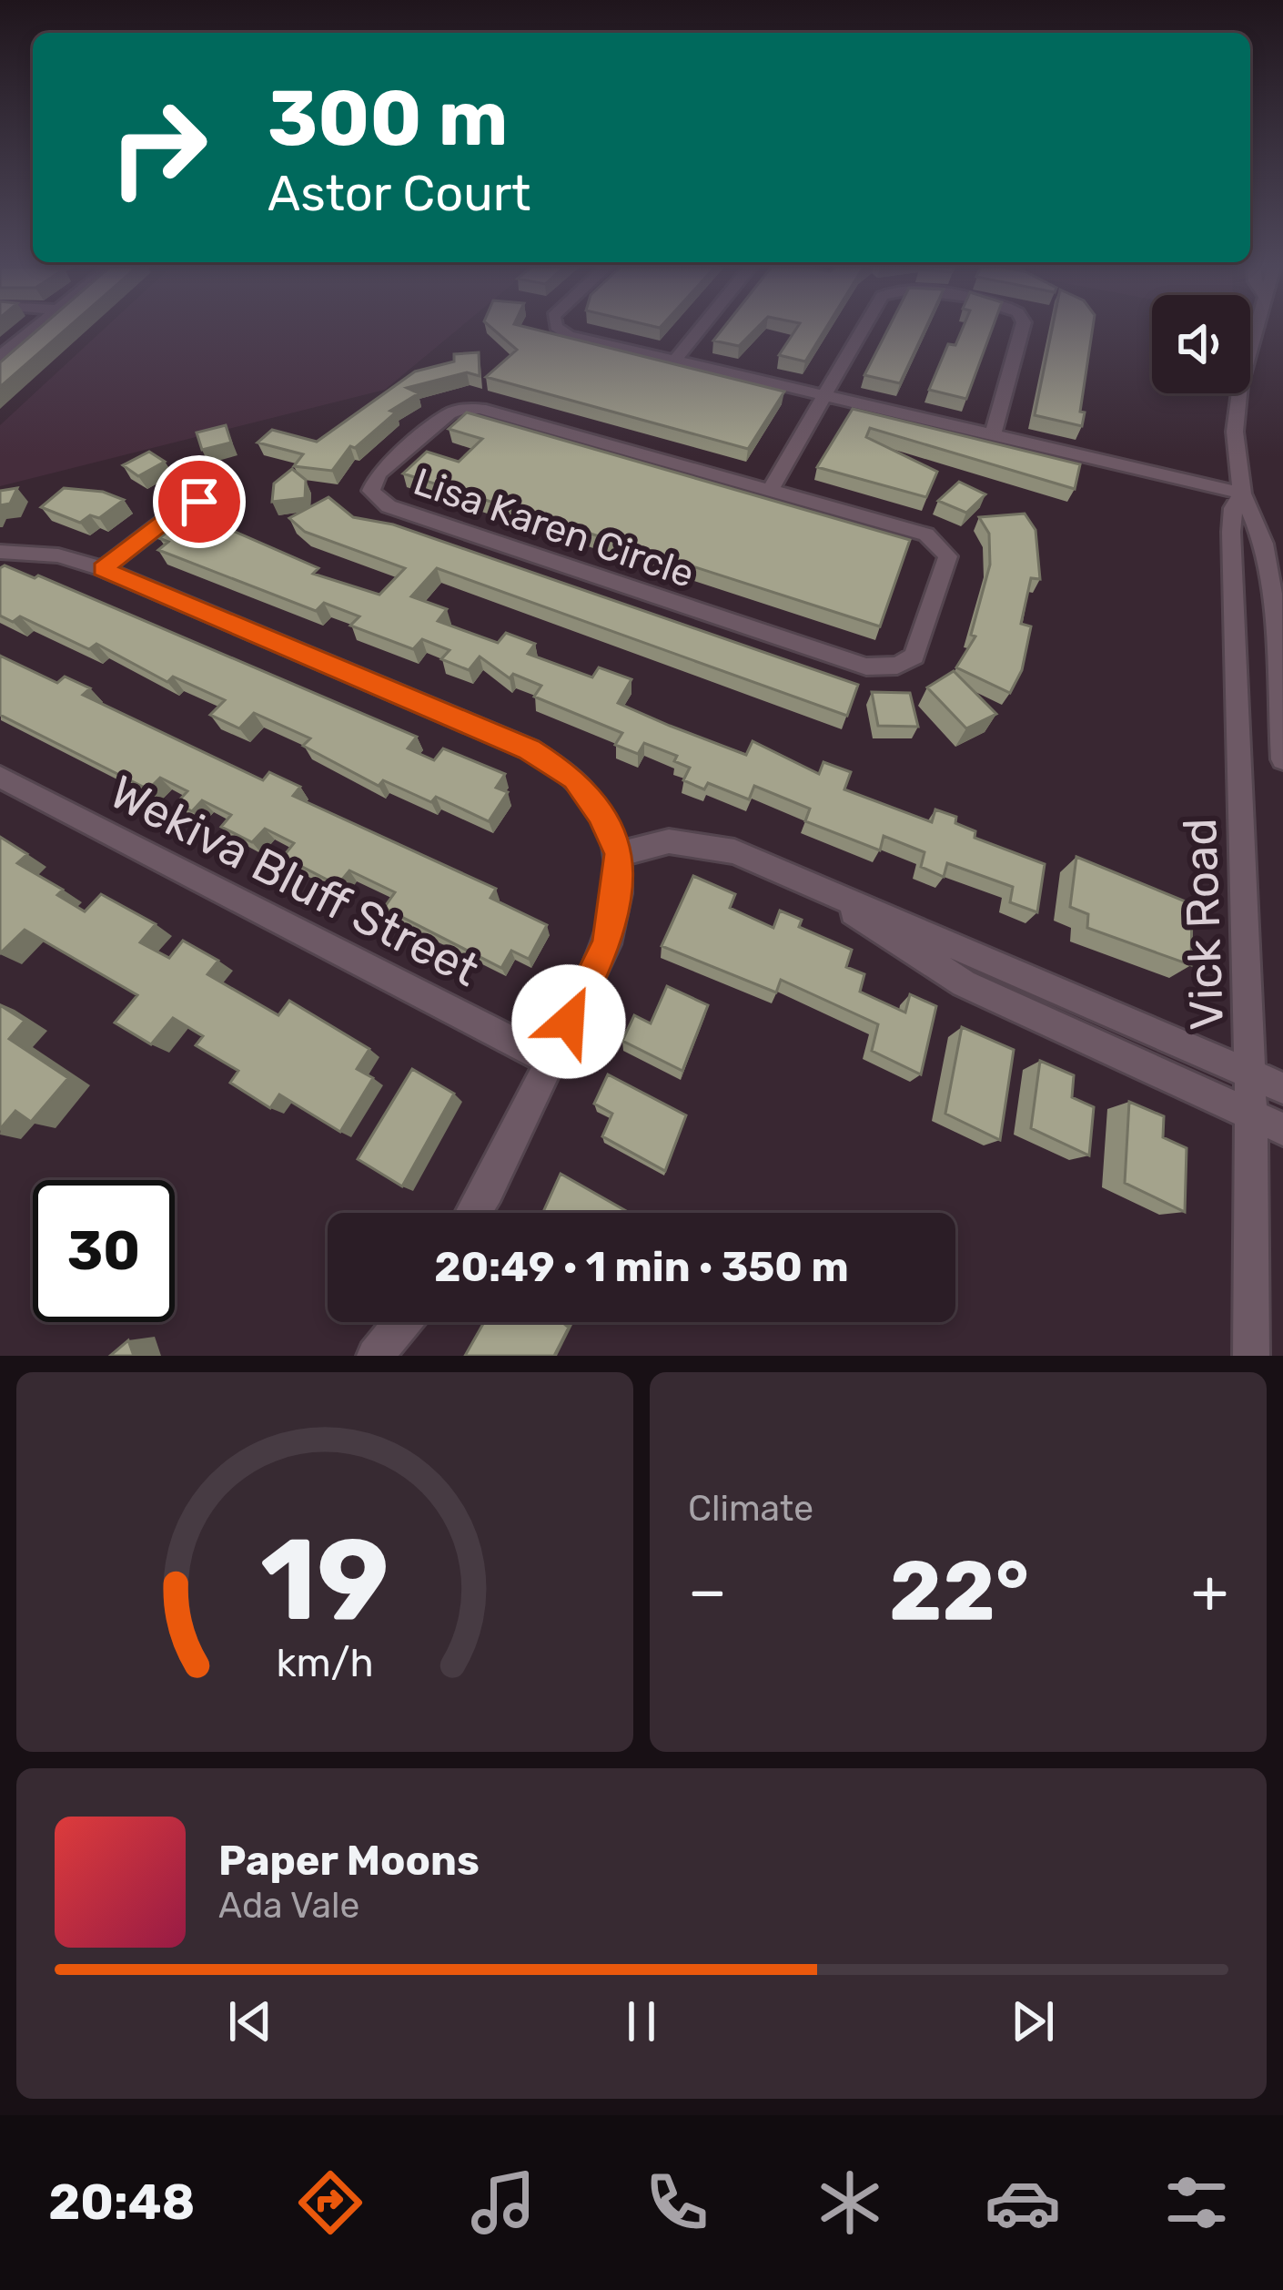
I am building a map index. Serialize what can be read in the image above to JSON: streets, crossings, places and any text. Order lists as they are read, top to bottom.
{
  "streets": {
    "street": ["Lisa Karen Circle", "Wekiva Bluff Street", "Vick Road"]
  },
  "page": {
    "turn": ["300 m", "Astor Court"],
    "limit": "30",
    "trip": "20:49 · 1 min · 350 m",
    "tile": "Climate",
    "heat": ["−", "22°", "+"],
    "song": ["Paper Moons", "Ada Vale"],
    "tabs": "20:48",
    "gauge": ["19", "km/h"]
  }
}
